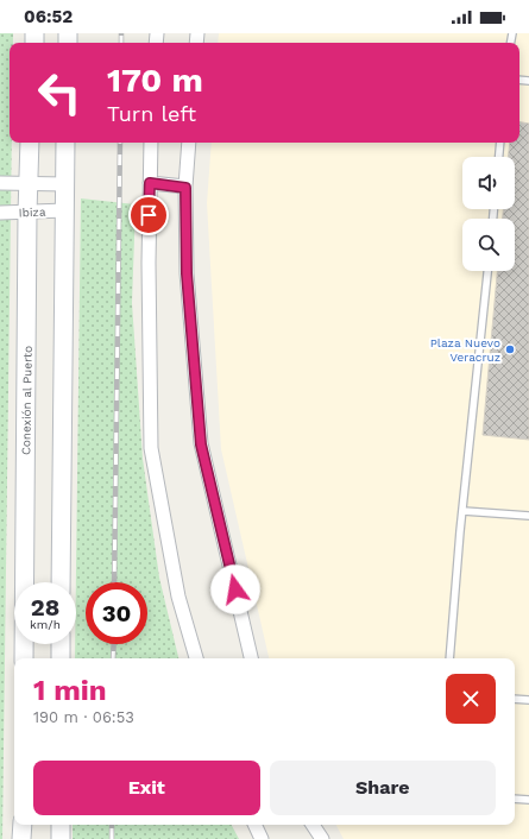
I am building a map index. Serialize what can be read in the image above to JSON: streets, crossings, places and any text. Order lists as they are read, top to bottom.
{
  "streets": {
    "main road": ["Conexión al Puerto"],
    "street": ["Ibiza"]
  },
  "crossings": [
    ["Ibiza", "Conexión al Puerto"]
  ],
  "places": ["Plaza Nuevo Veracruz"],
  "page": {
    "status": "06:52",
    "turn": ["170 m", "Turn left"],
    "speed": "28 km/h",
    "limit": "30",
    "heading": ["1 min", "190 m · 06:53"],
    "buttons": ["Exit", "Share"]
  }
}
